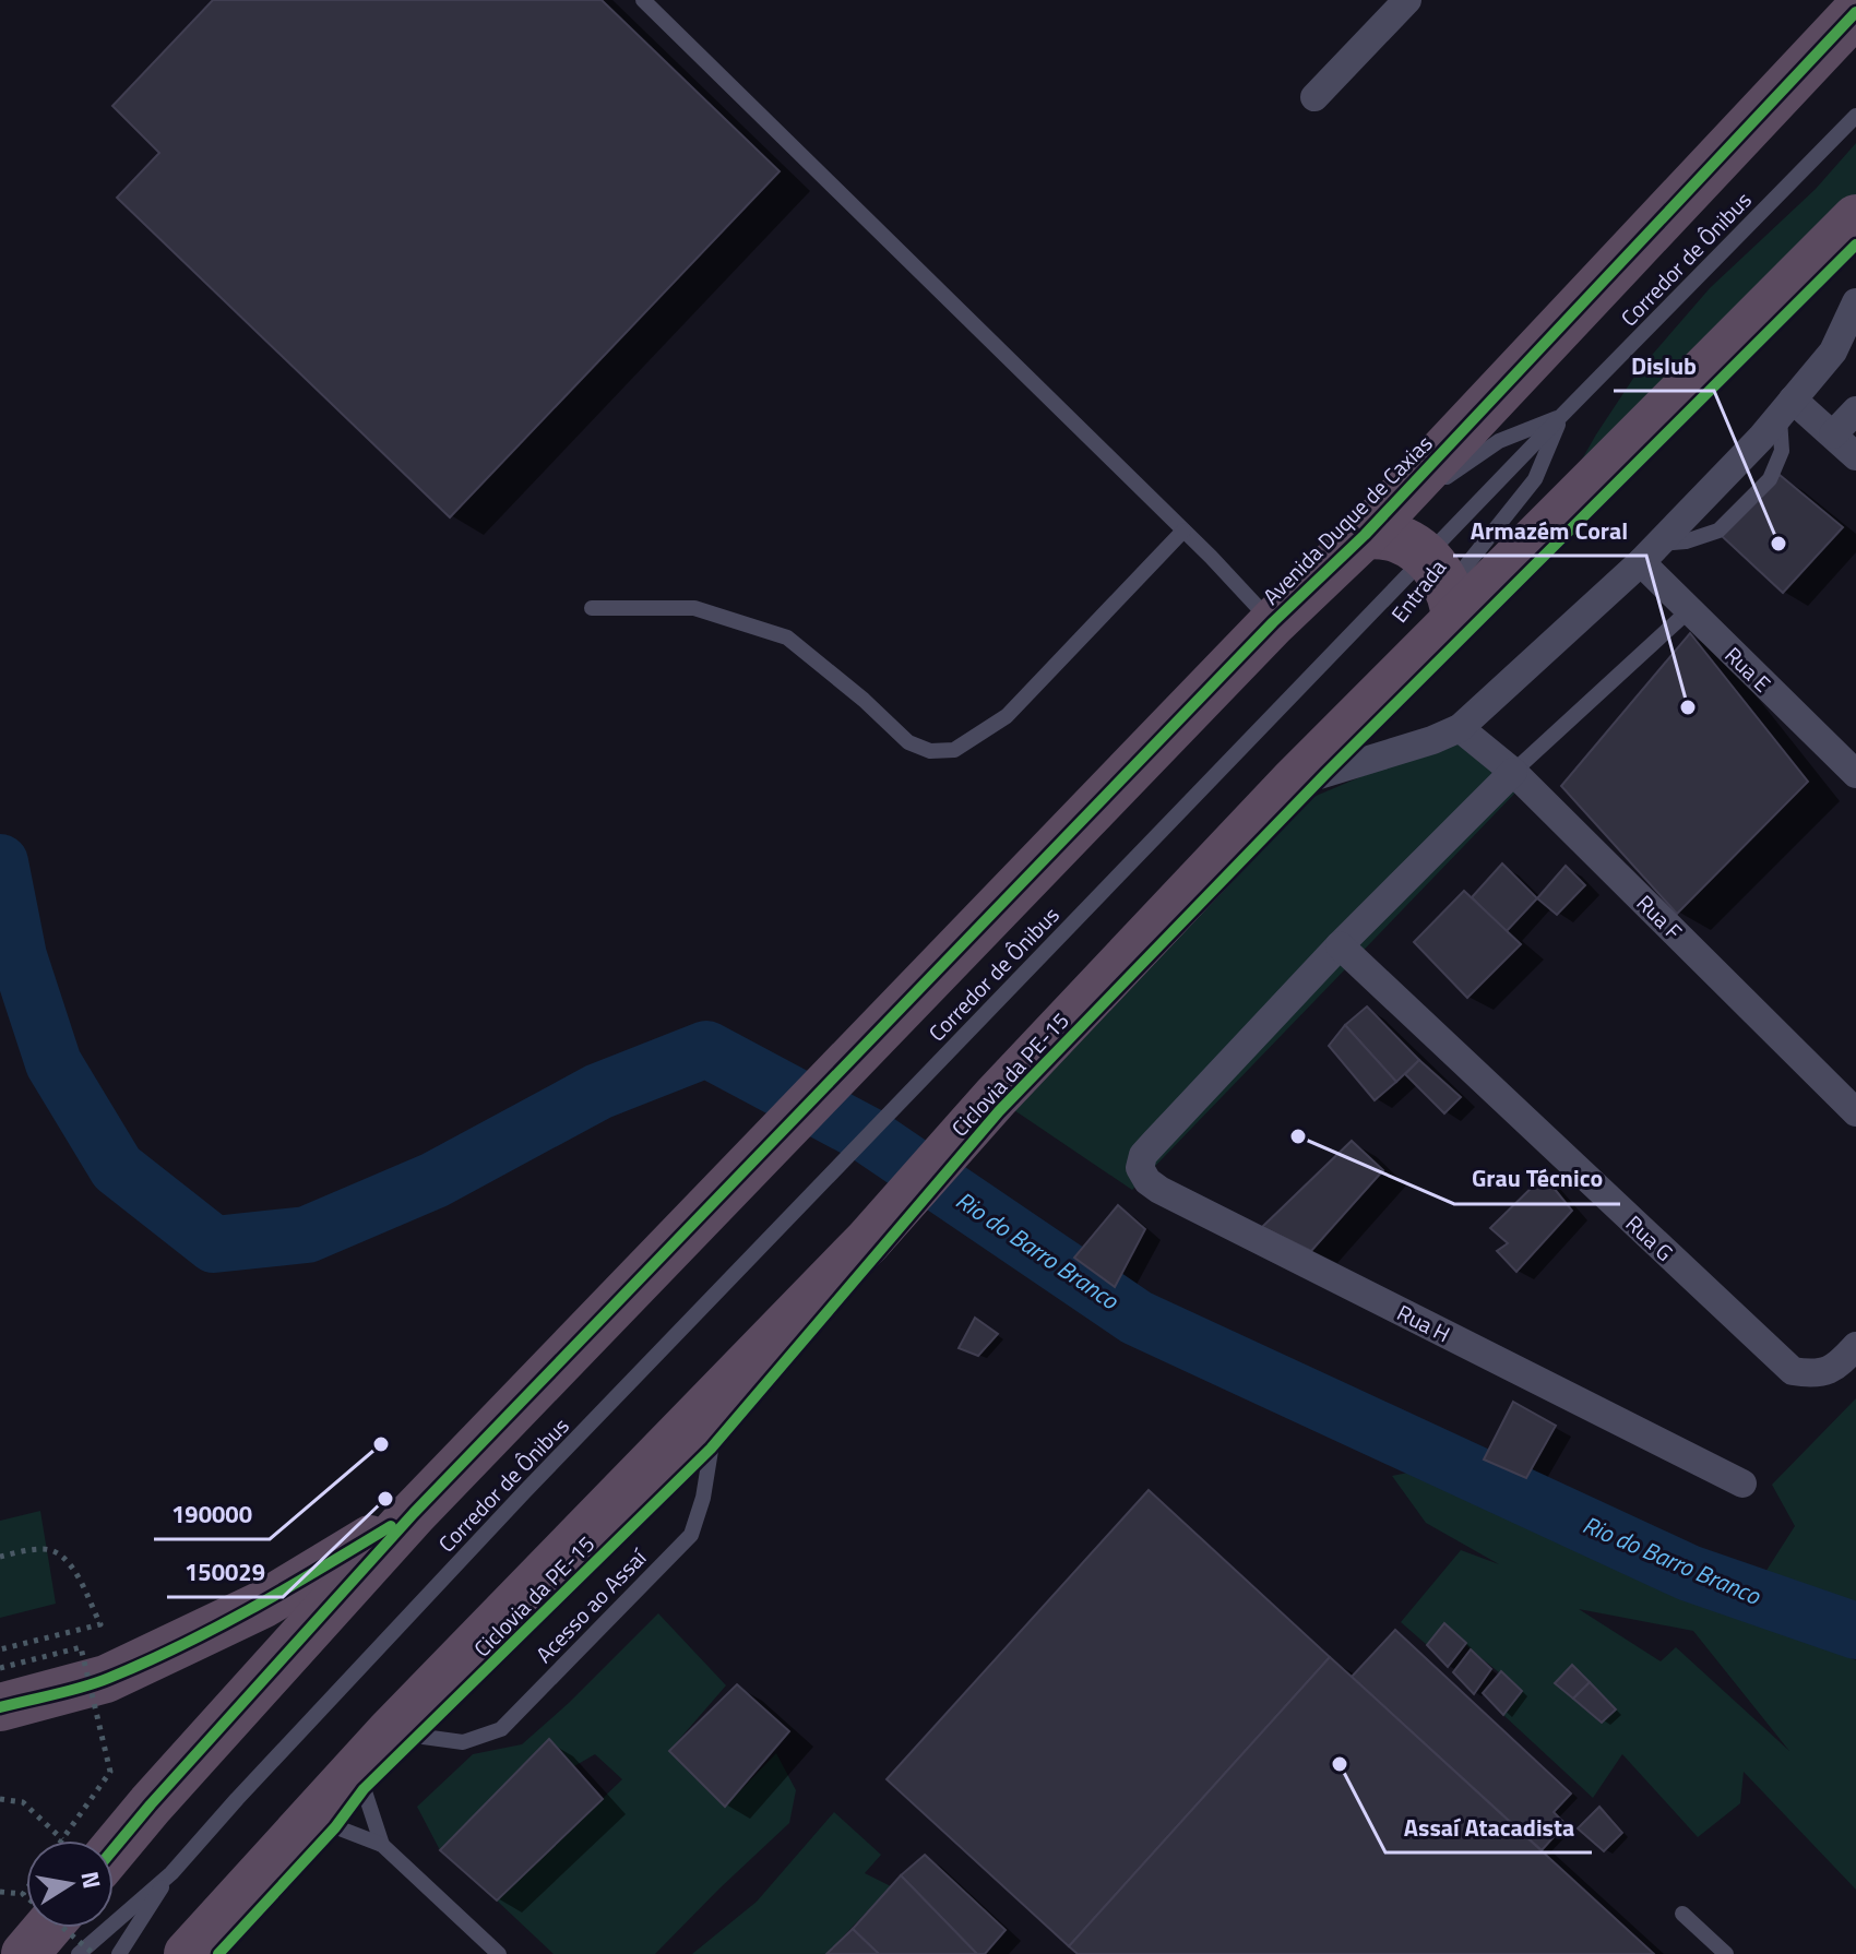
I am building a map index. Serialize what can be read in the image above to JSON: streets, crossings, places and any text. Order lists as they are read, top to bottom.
{
  "streets": {
    "highway": ["Avenida Duque de Caxias"],
    "street": [
      "Rua E",
      "Rua F",
      "Rua G",
      "Rua H"
    ],
    "lane": ["Corredor de Ônibus", "Entrada", "Acesso ao Assaí"],
    "cycle path": ["Ciclovia da PE-15"]
  },
  "crossings": [
    ["Corredor de Ônibus", "Entrada"],
    ["Rua G", "Rua H"]
  ],
  "water": ["Rio do Barro Branco"],
  "places": [
    "Dislub",
    "Armazém Coral",
    "Grau Técnico",
    "190000",
    "150029",
    "Assaí Atacadista"
  ],
  "north": "right"
}
